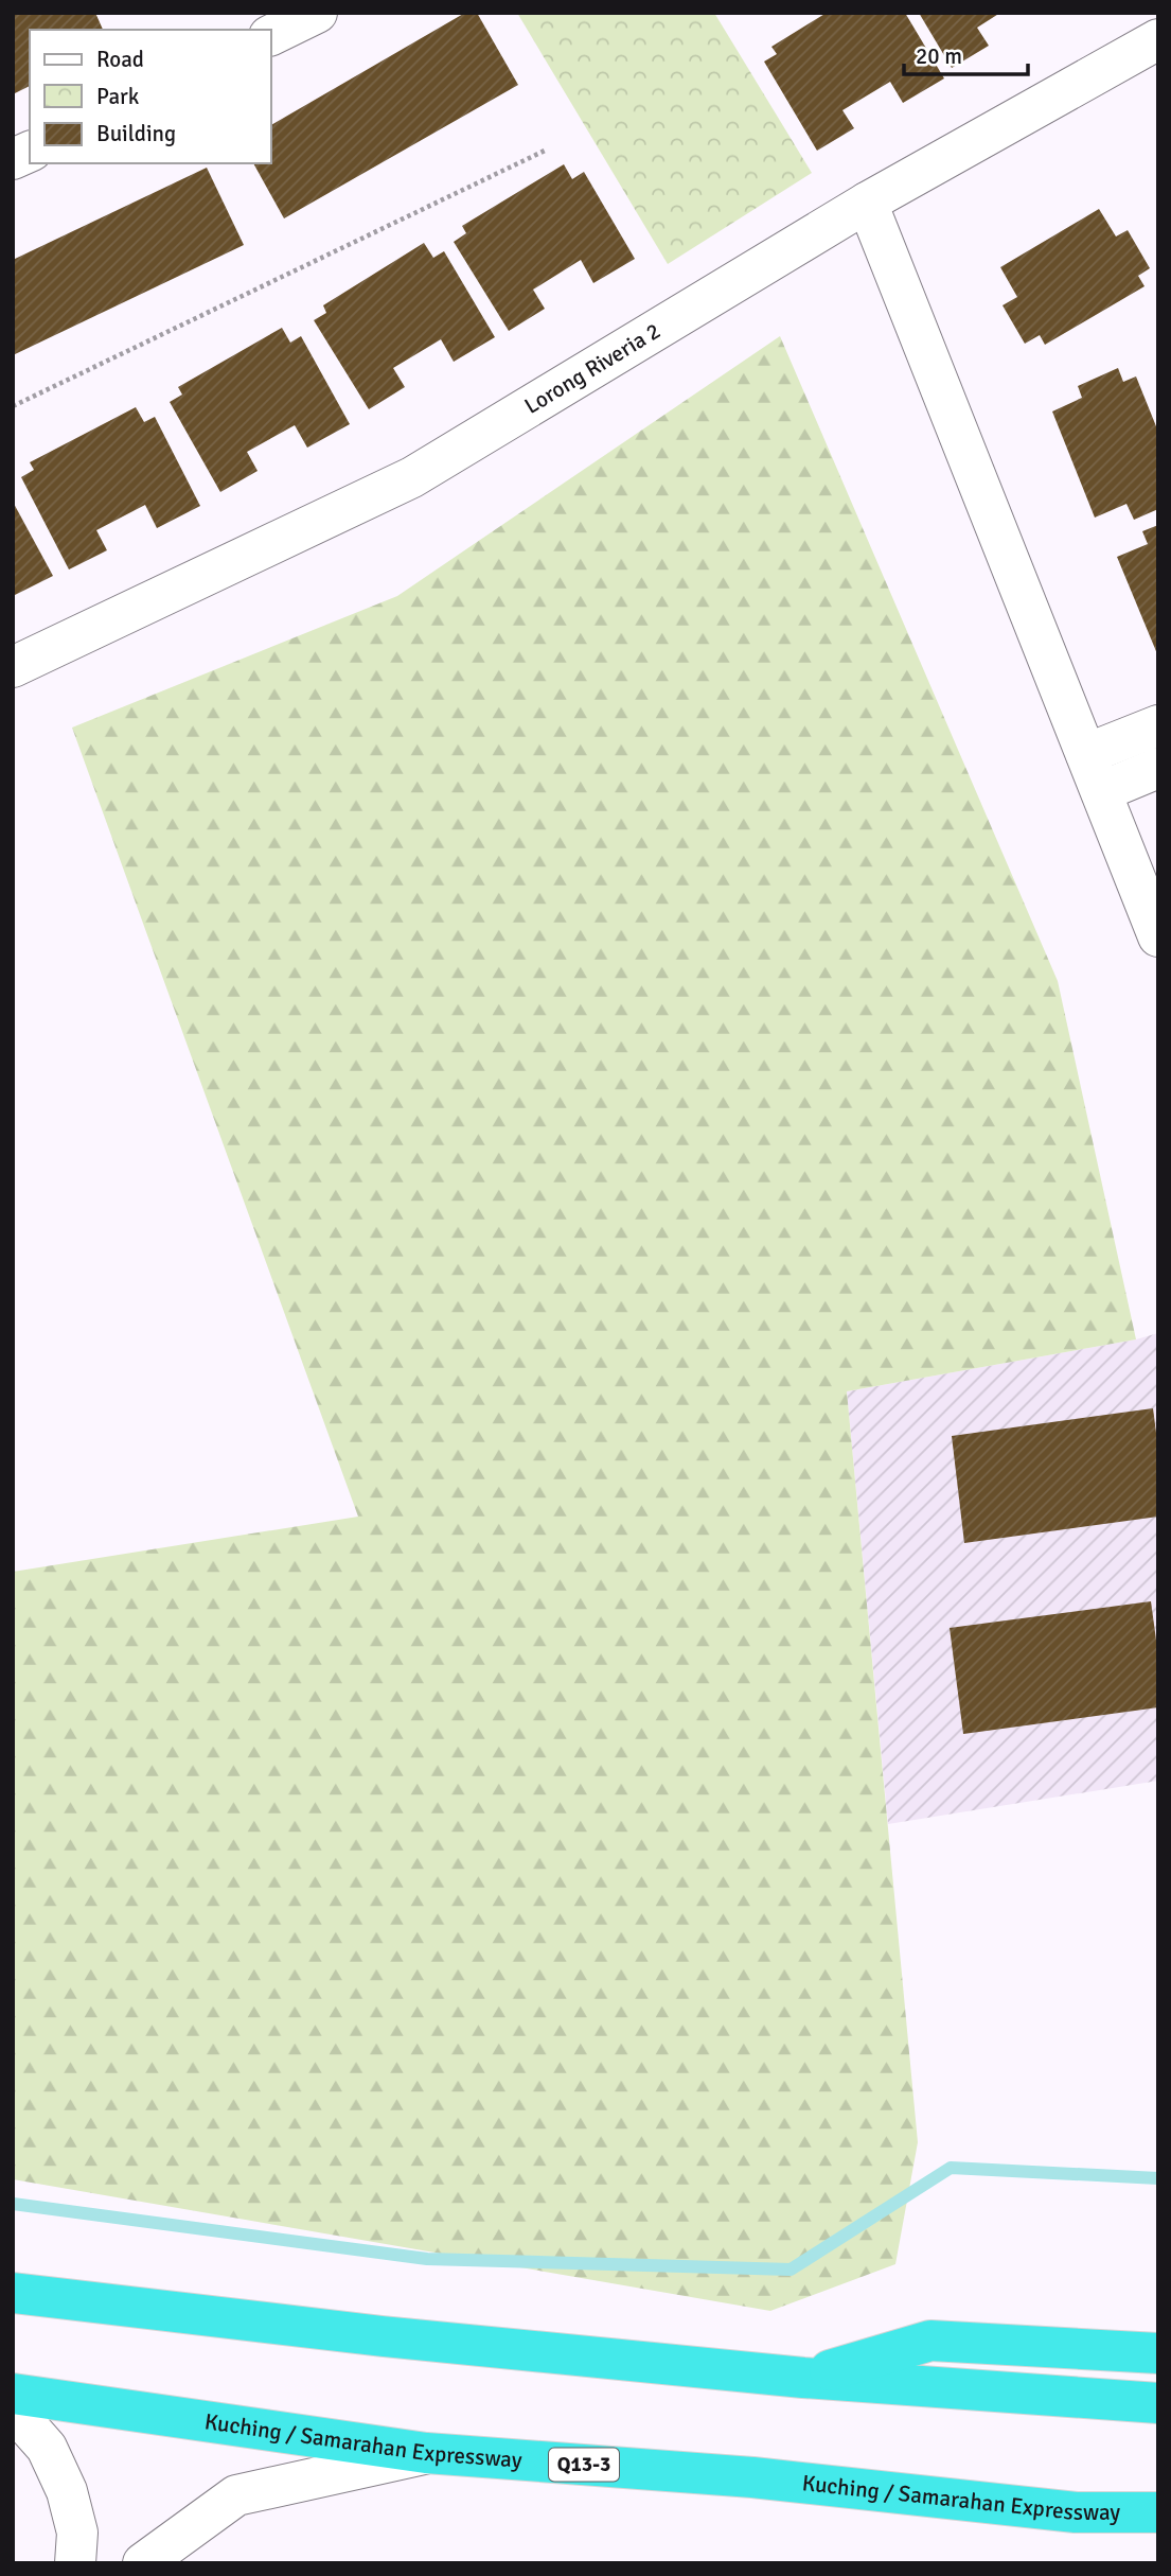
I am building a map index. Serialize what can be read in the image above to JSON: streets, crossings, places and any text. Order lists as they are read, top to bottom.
{
  "streets": {
    "highway": ["Kuching / Samarahan Expressway", "Q13-3"],
    "street": ["Lorong Riveria 2"]
  },
  "legend": ["Road", "Park", "Building"],
  "scale_bar": "20 m"
}
